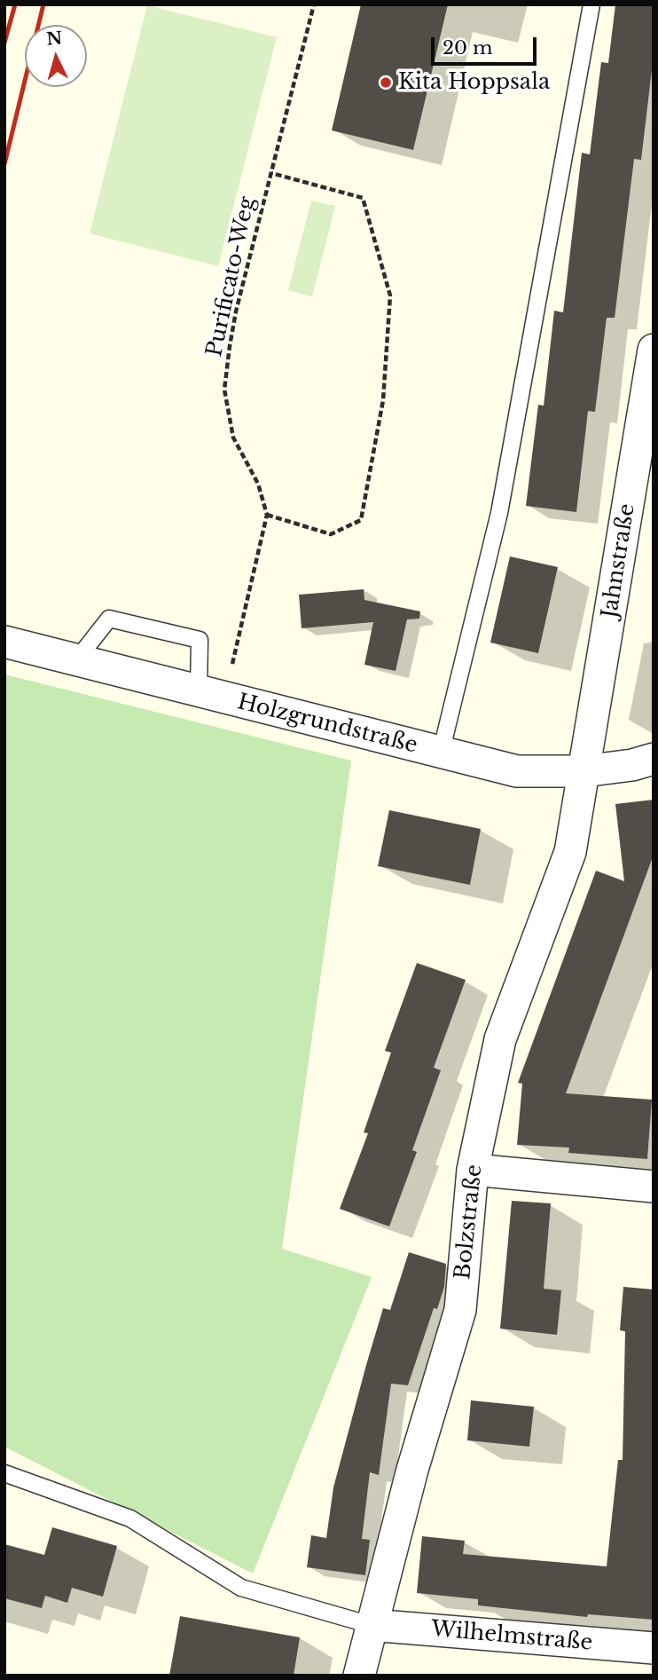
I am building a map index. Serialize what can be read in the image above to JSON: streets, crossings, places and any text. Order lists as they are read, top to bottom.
{
  "streets": {
    "street": [
      "Jahnstraße",
      "Holzgrundstraße",
      "Bolzstraße",
      "Wilhelmstraße"
    ],
    "path": ["Purificato-Weg"]
  },
  "crossings": [
    ["Purificato-Weg", "Holzgrundstraße"],
    ["Jahnstraße", "Holzgrundstraße"],
    ["Jahnstraße", "Bolzstraße"],
    ["Holzgrundstraße", "Bolzstraße"],
    ["Bolzstraße", "Wilhelmstraße"]
  ],
  "places": ["Kita Hoppsala"],
  "scale_bar": "20 m",
  "north": "top"
}
